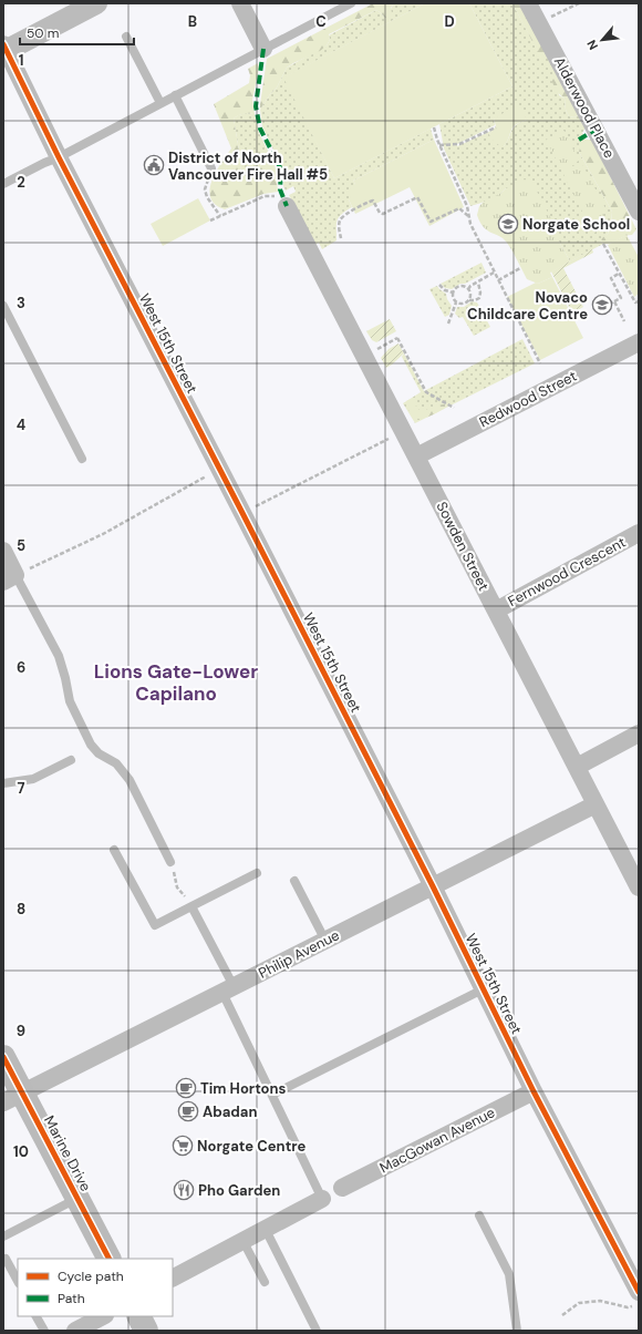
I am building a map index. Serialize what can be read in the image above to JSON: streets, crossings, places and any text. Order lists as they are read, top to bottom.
{
  "streets": {
    "main road": ["Marine Drive"],
    "street": [
      "Alderwood Place",
      "West 15th Street",
      "Redwood Street",
      "Sowden Street",
      "Fernwood Crescent",
      "Philip Avenue",
      "MacGowan Avenue"
    ]
  },
  "crossings": [
    ["West 15th Street", "Philip Avenue"],
    ["West 15th Street", "MacGowan Avenue"],
    ["Redwood Street", "Sowden Street"],
    ["Sowden Street", "Fernwood Crescent"],
    ["Sowden Street", "Philip Avenue"],
    ["Philip Avenue", "Marine Drive"]
  ],
  "districts": ["Lions Gate-Lower Capilano"],
  "places": {
    "public building": ["District of North Vancouver Fire Hall #5"],
    "school or university": ["Norgate School", "Novaco Childcare Centre"],
    "cafe": ["Tim Hortons", "Abadan"],
    "supermarket": ["Norgate Centre"],
    "restaurant": ["Pho Garden"]
  },
  "legend": ["Cycle path", "Path"],
  "scale_bar": "50 m",
  "north": "bottom left",
  "grid": {
    "columns": ["B", "C", "D"],
    "rows": [
      "1",
      "2",
      "3",
      "4",
      "5",
      "6",
      "7",
      "8",
      "9",
      "10"
    ]
  }
}
